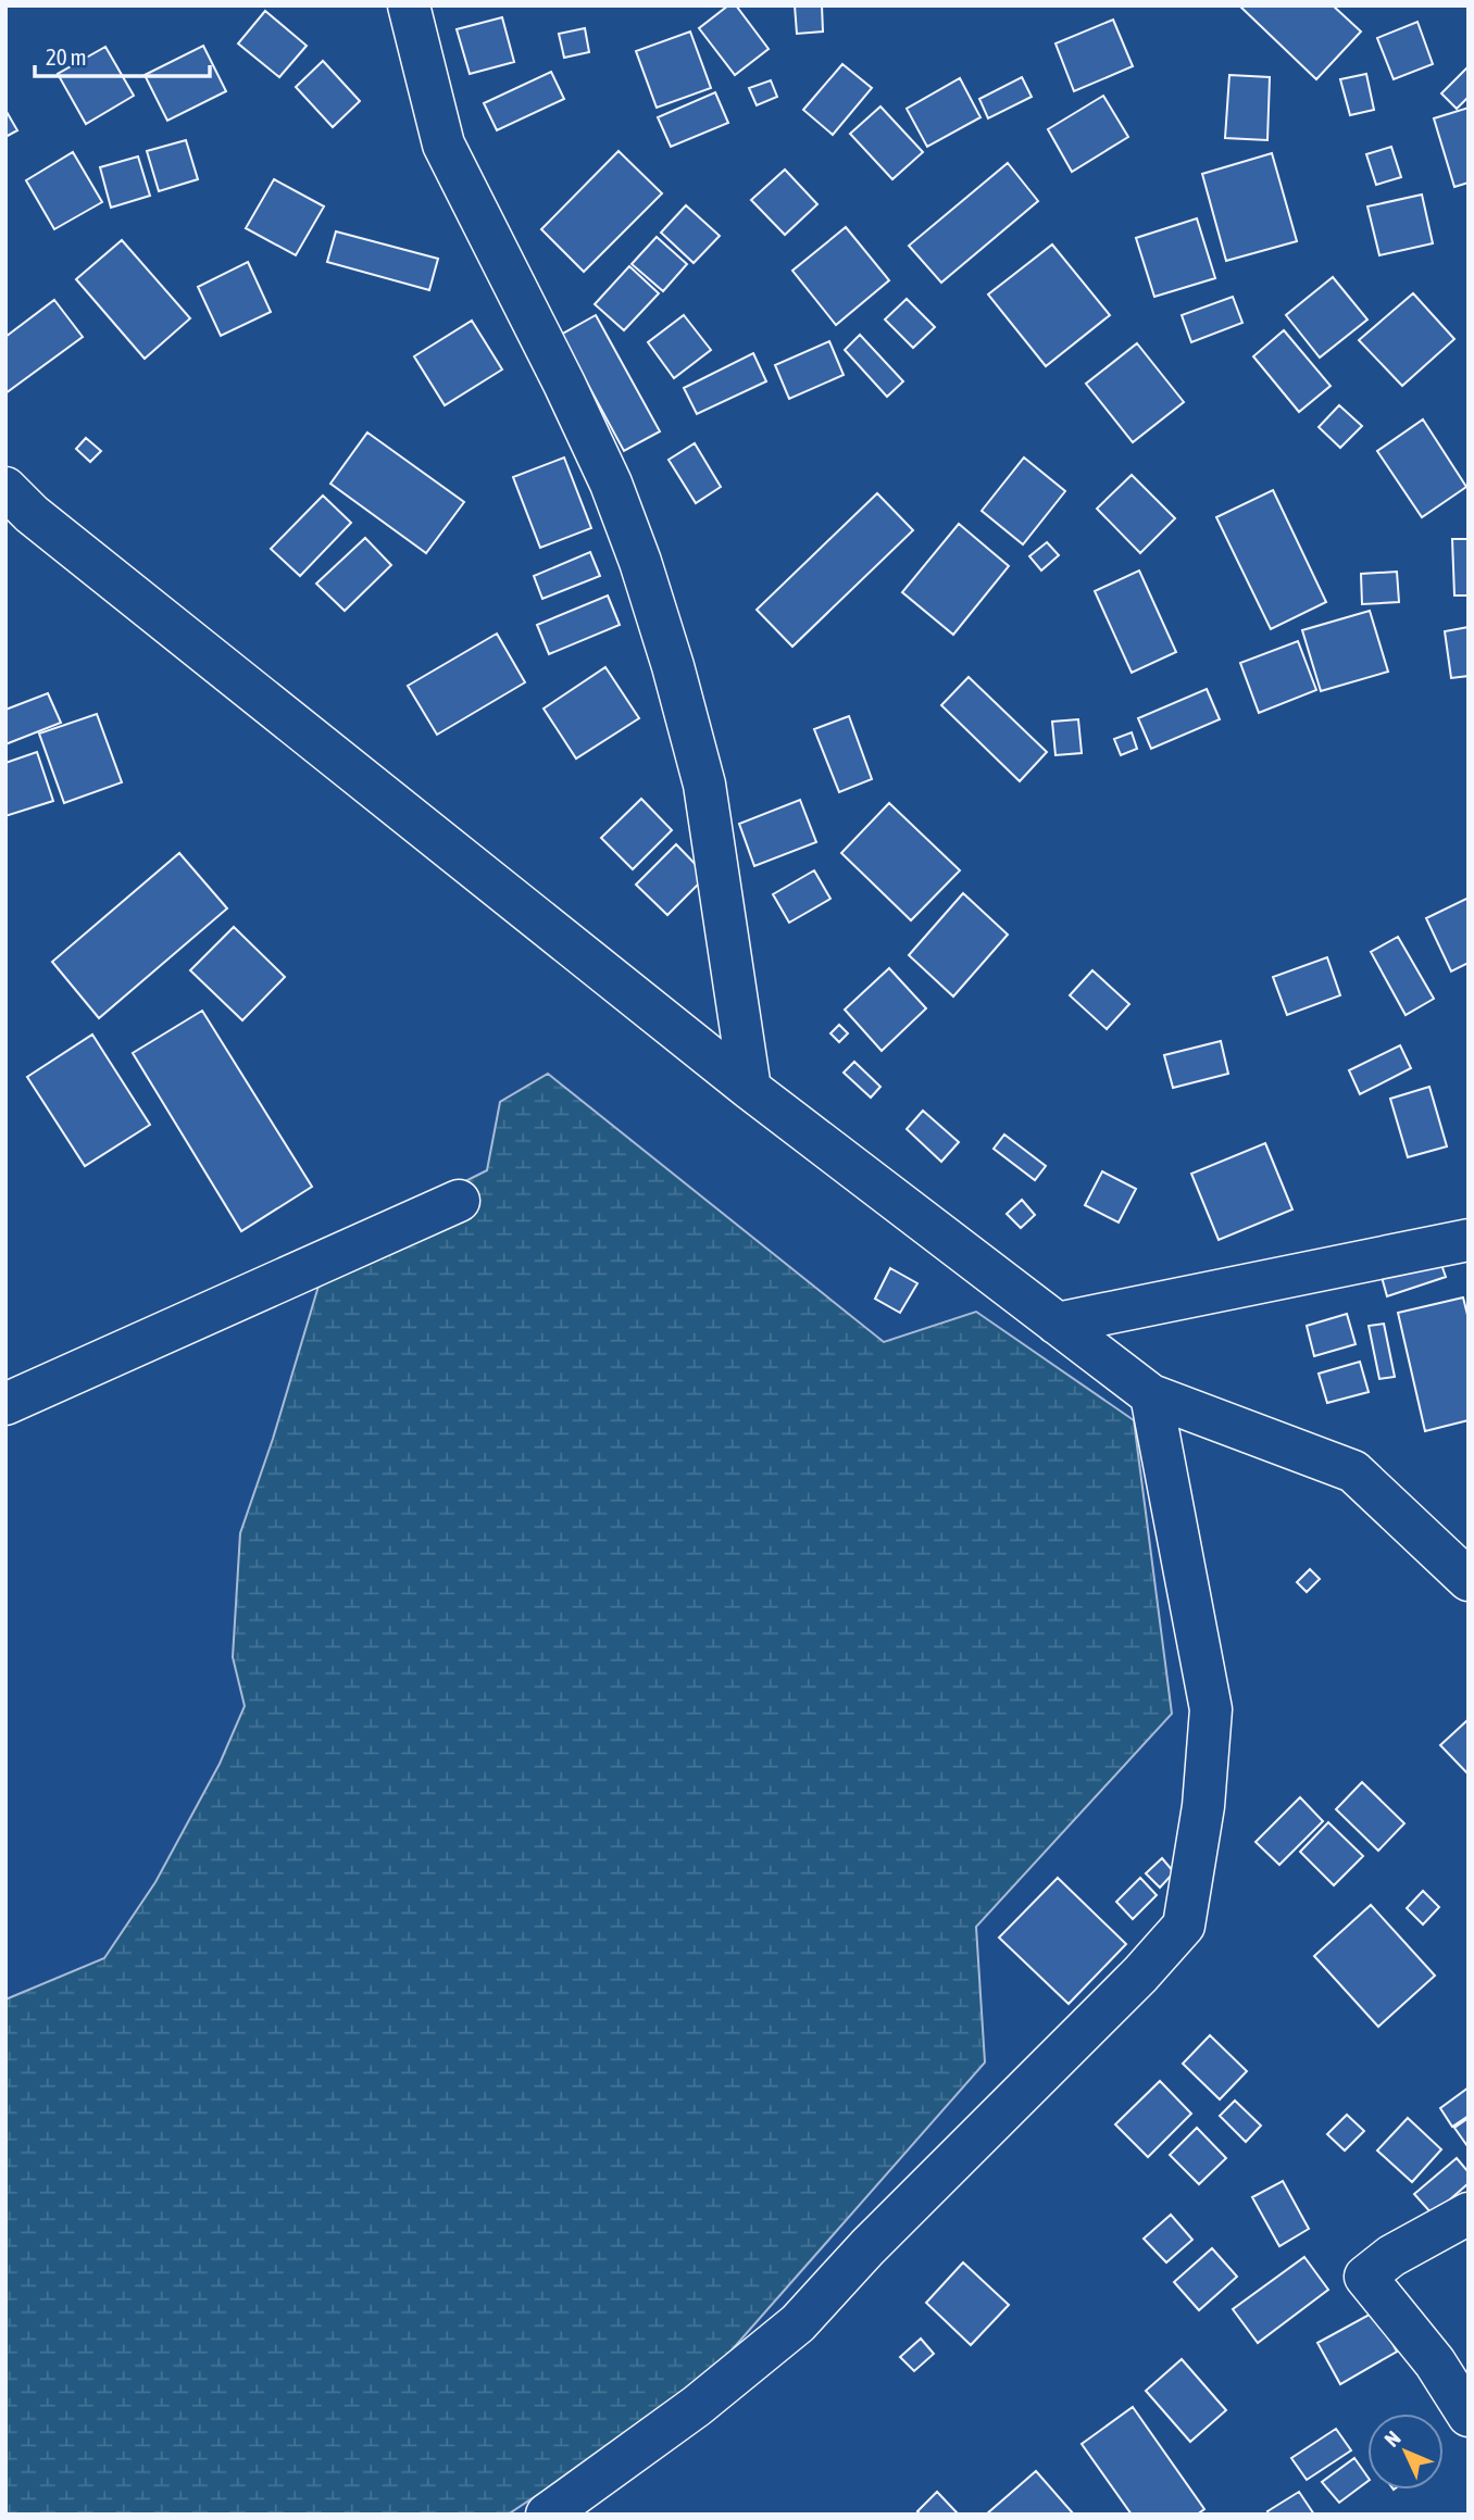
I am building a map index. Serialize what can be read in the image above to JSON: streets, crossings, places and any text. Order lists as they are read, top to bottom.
{
  "scale_bar": "20 m",
  "north": "top left"
}
